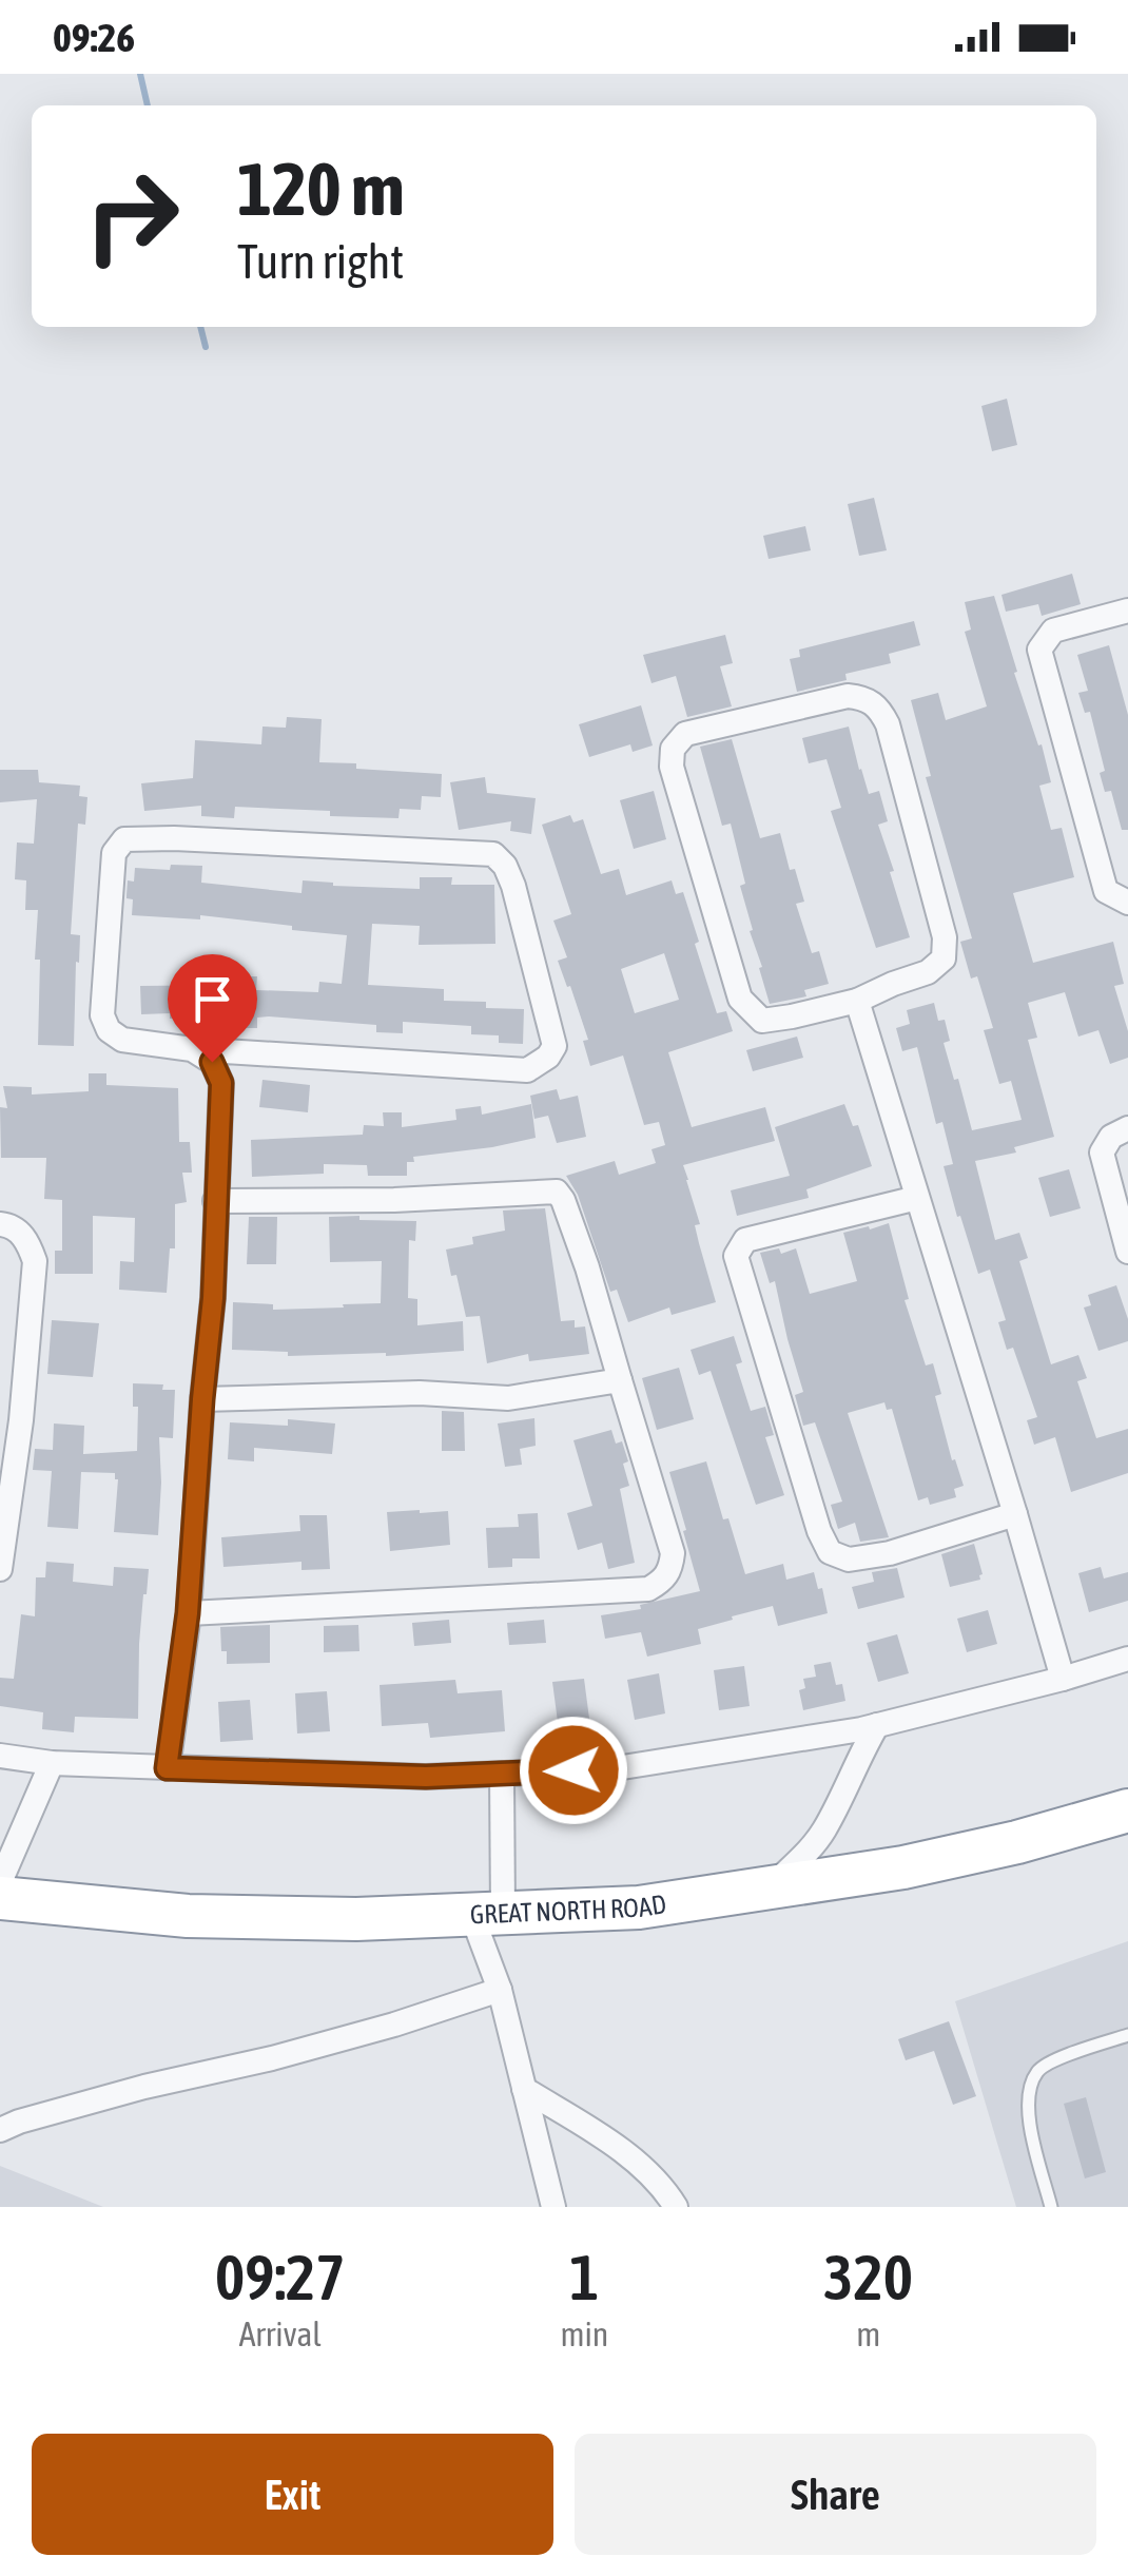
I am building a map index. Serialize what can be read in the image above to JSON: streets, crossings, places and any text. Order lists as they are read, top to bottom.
{
  "streets": {
    "highway": ["GREAT NORTH ROAD"]
  },
  "page": {
    "status": "09:26",
    "turn": ["120 m", "Turn right"],
    "eta": [
      "09:27",
      "Arrival",
      "1",
      "min",
      "320",
      "m"
    ],
    "buttons": ["Exit", "Share"]
  }
}
